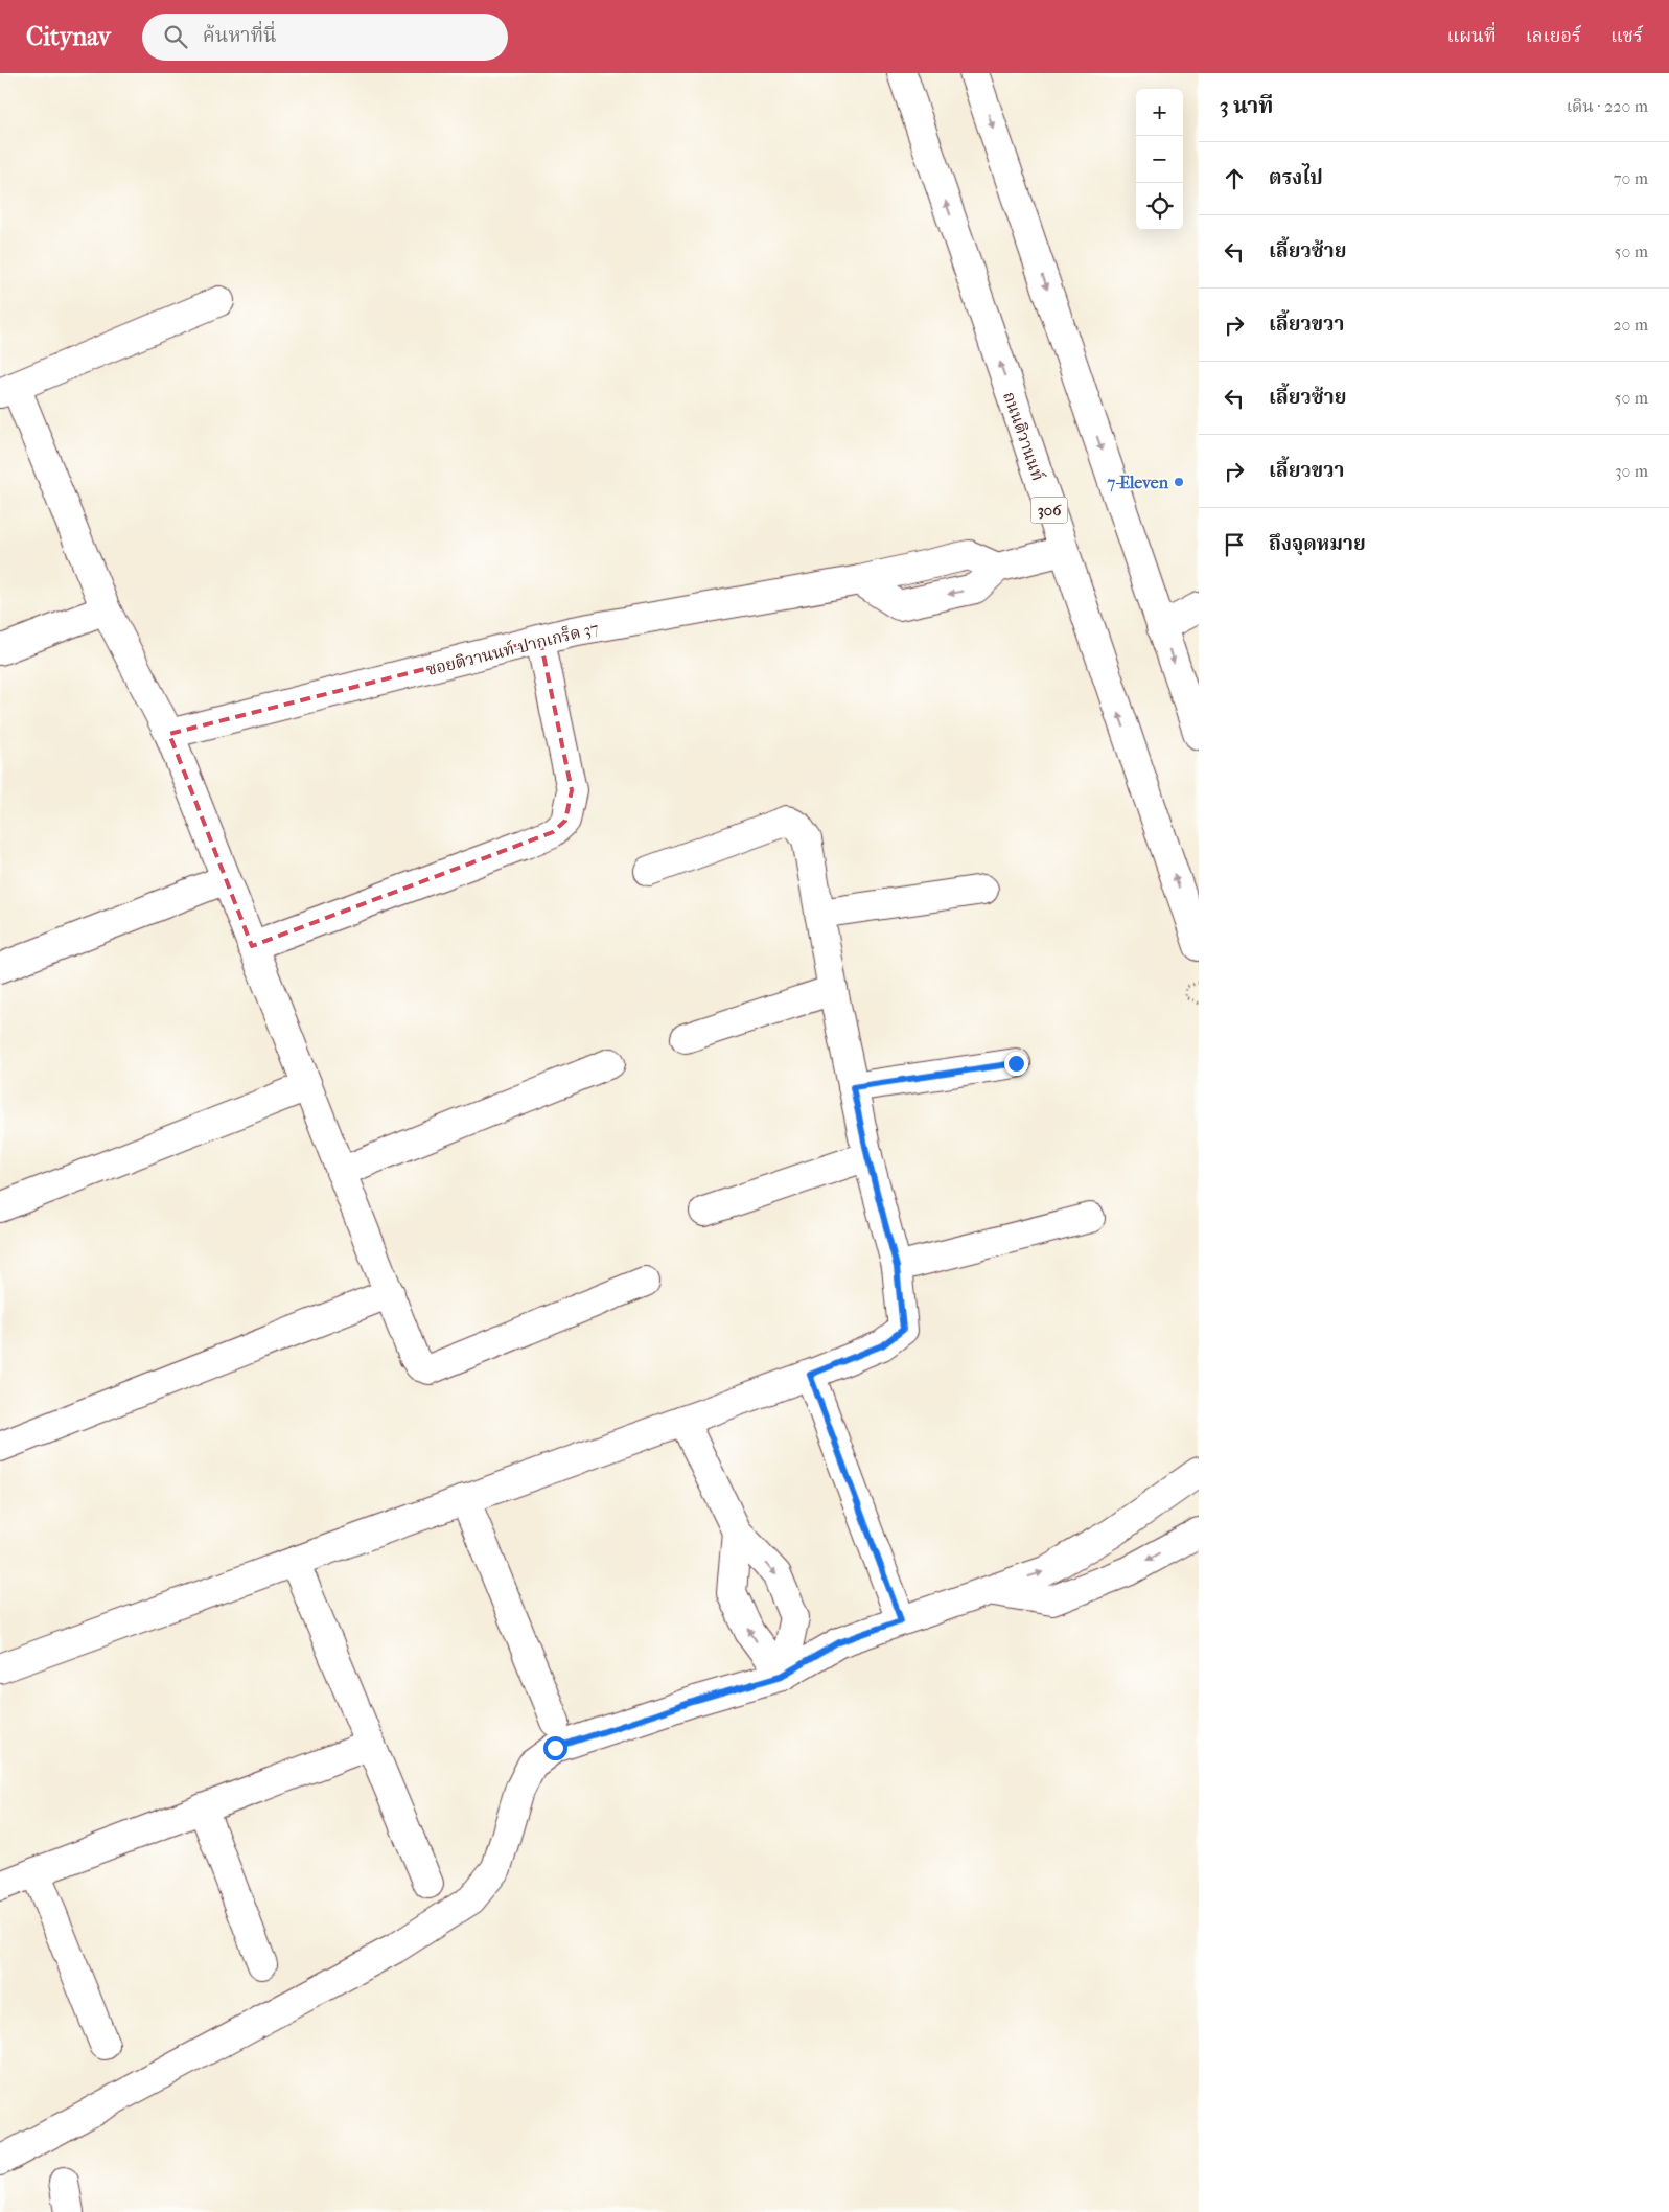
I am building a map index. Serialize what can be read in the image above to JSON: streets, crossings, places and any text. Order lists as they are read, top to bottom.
{
  "streets": {
    "street": ["ถนนติวานนท์", "306", "ซอยติวานนท์-ปากเกร็ด 37"]
  },
  "crossings": [
    ["ถนนติวานนท์", "ซอยติวานนท์-ปากเกร็ด 37"]
  ],
  "places": ["7-Eleven"],
  "page": {
    "header": "Citynav",
    "search": "ค้นหาที่นี่",
    "nav": ["แผนที่", "เลเยอร์", "แชร์"],
    "heading": ["3 นาที", "เดิน · 220 m"],
    "map_buttons": ["+", "−"],
    "list": [
      ["ตรงไป", "70 m"],
      ["เลี้ยวซ้าย", "50 m"],
      ["เลี้ยวขวา", "20 m"],
      ["เลี้ยวซ้าย", "50 m"],
      ["เลี้ยวขวา", "30 m"],
      "ถึงจุดหมาย"
    ]
  }
}
